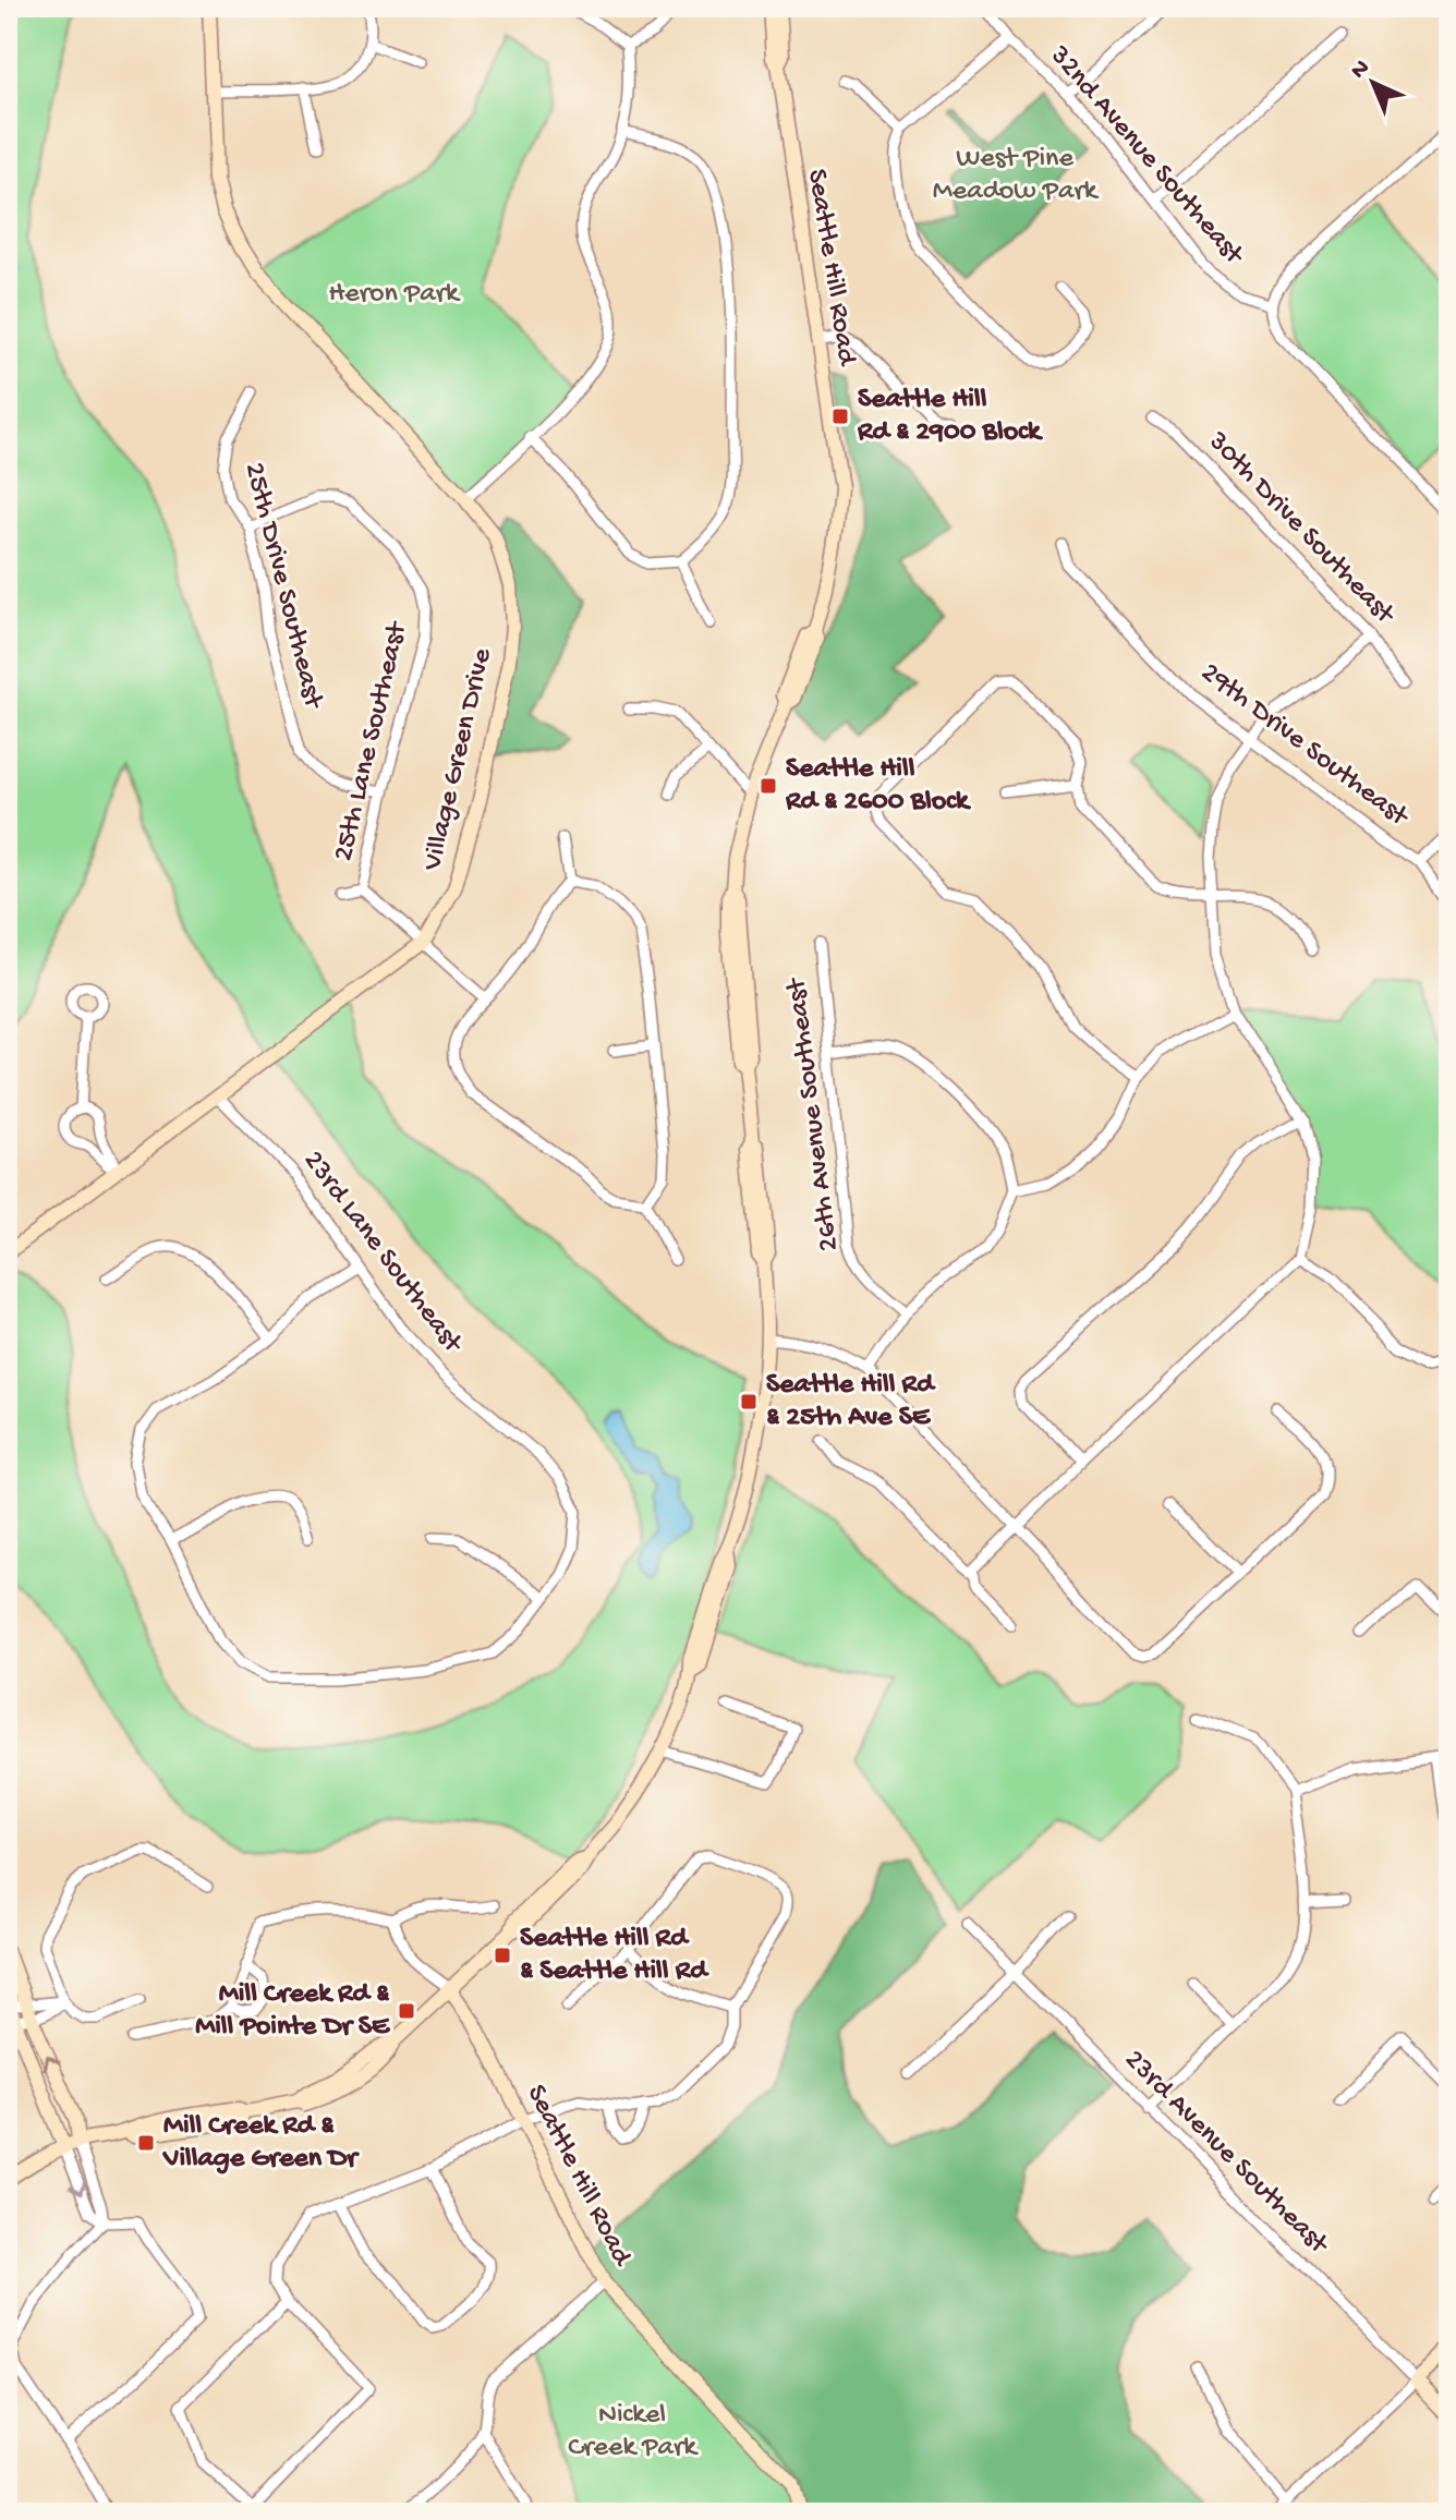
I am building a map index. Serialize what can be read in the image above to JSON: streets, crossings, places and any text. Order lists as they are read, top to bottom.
{
  "streets": {
    "main road": ["Seattle Hill Road", "Village Green Drive", "23rd Avenue Southeast"],
    "street": [
      "32nd Avenue Southeast",
      "30th Drive Southeast",
      "25th Drive Southeast",
      "25th Lane Southeast",
      "29th Drive Southeast",
      "26th Avenue Southeast",
      "23rd Lane Southeast"
    ]
  },
  "crossings": [
    ["25th Drive Southeast", "25th Lane Southeast"],
    ["25th Lane Southeast", "Village Green Drive"],
    ["Village Green Drive", "23rd Lane Southeast"]
  ],
  "parks": ["West Pine Meadow Park", "Heron Park", "Nickel Creek Park"],
  "places": {
    "transit": [
      "Seattle Hill Rd & 2900 Block",
      "Seattle Hill Rd & 2600 Block",
      "Seattle Hill Rd & 25th Ave SE",
      "Seattle Hill Rd & Seattle Hill Rd",
      "Mill Creek Rd & Mill Pointe Dr SE",
      "Mill Creek Rd & Village Green Dr"
    ]
  },
  "north": "top left"
}
